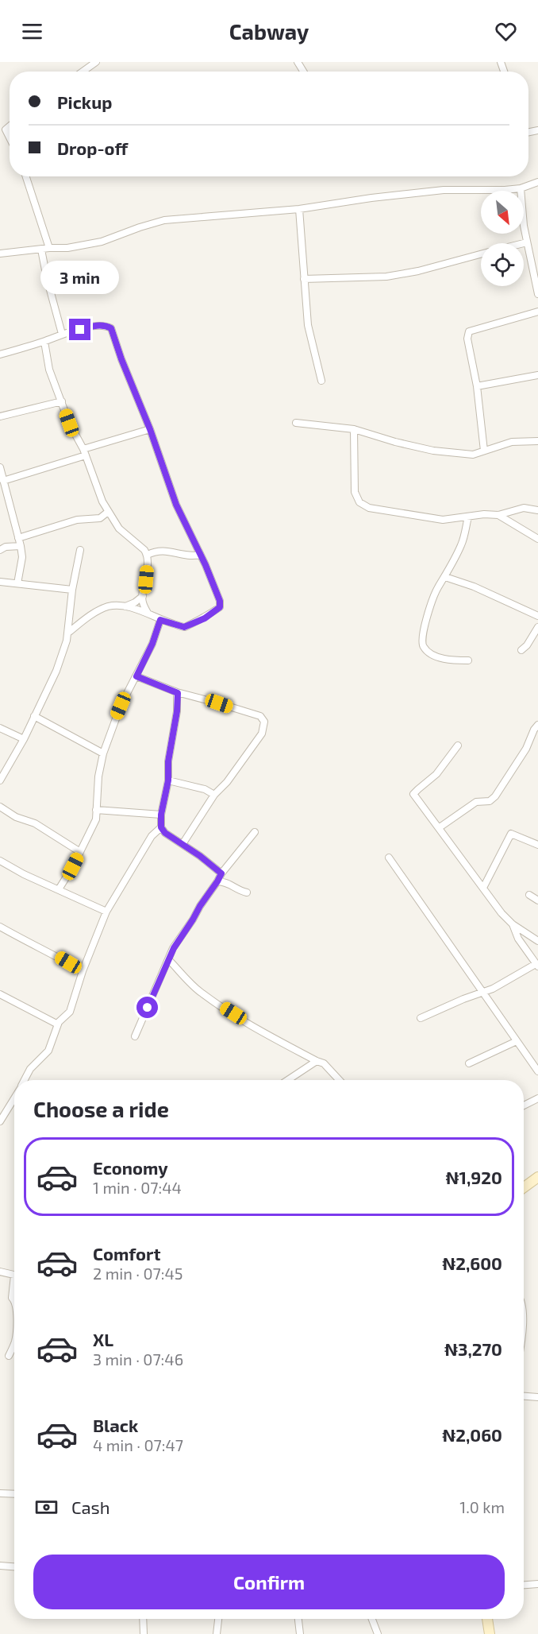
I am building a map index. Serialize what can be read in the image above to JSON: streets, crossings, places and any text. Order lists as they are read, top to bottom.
{
  "north": "bottom right",
  "page": {
    "header": "Cabway",
    "banner": ["Pickup", "Drop-off"],
    "bubble": "3 min",
    "heading": "Choose a ride",
    "list": [
      {
        "name": "Economy",
        "note": "1 min · 07:44",
        "value": "₦1,920"
      },
      {
        "name": "Comfort",
        "note": "2 min · 07:45",
        "value": "₦2,600"
      },
      {
        "name": "XL",
        "note": "3 min · 07:46",
        "value": "₦3,270"
      },
      {
        "name": "Black",
        "note": "4 min · 07:47",
        "value": "₦2,060"
      }
    ],
    "pay": ["Cash", "1.0 km"],
    "buttons": "Confirm"
  }
}
